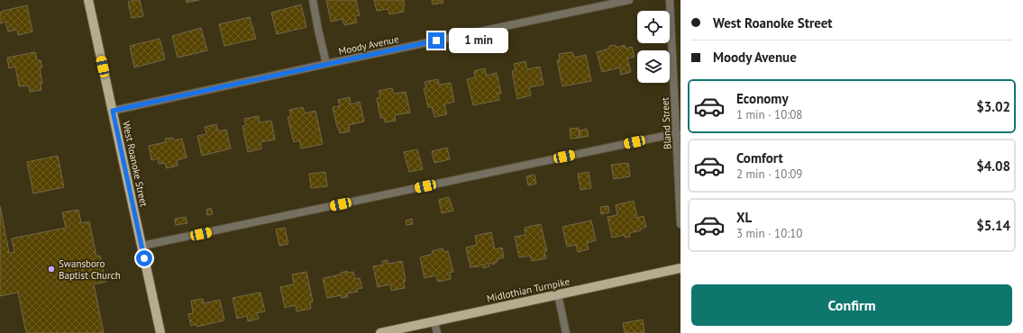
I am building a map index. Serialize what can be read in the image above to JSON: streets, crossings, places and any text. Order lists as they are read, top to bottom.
{
  "streets": {
    "main road": ["West Roanoke Street", "Midlothian Turnpike"],
    "street": ["Moody Avenue", "Bland Street"]
  },
  "crossings": [
    ["Moody Avenue", "West Roanoke Street"]
  ],
  "places": ["Swansboro Baptist Church"],
  "page": {
    "banner": ["West Roanoke Street", "Moody Avenue"],
    "bubble": "1 min",
    "list": [
      {
        "name": "Economy",
        "note": "1 min · 10:08",
        "value": "$3.02"
      },
      {
        "name": "Comfort",
        "note": "2 min · 10:09",
        "value": "$4.08"
      },
      {
        "name": "XL",
        "note": "3 min · 10:10",
        "value": "$5.14"
      }
    ],
    "buttons": "Confirm"
  }
}
